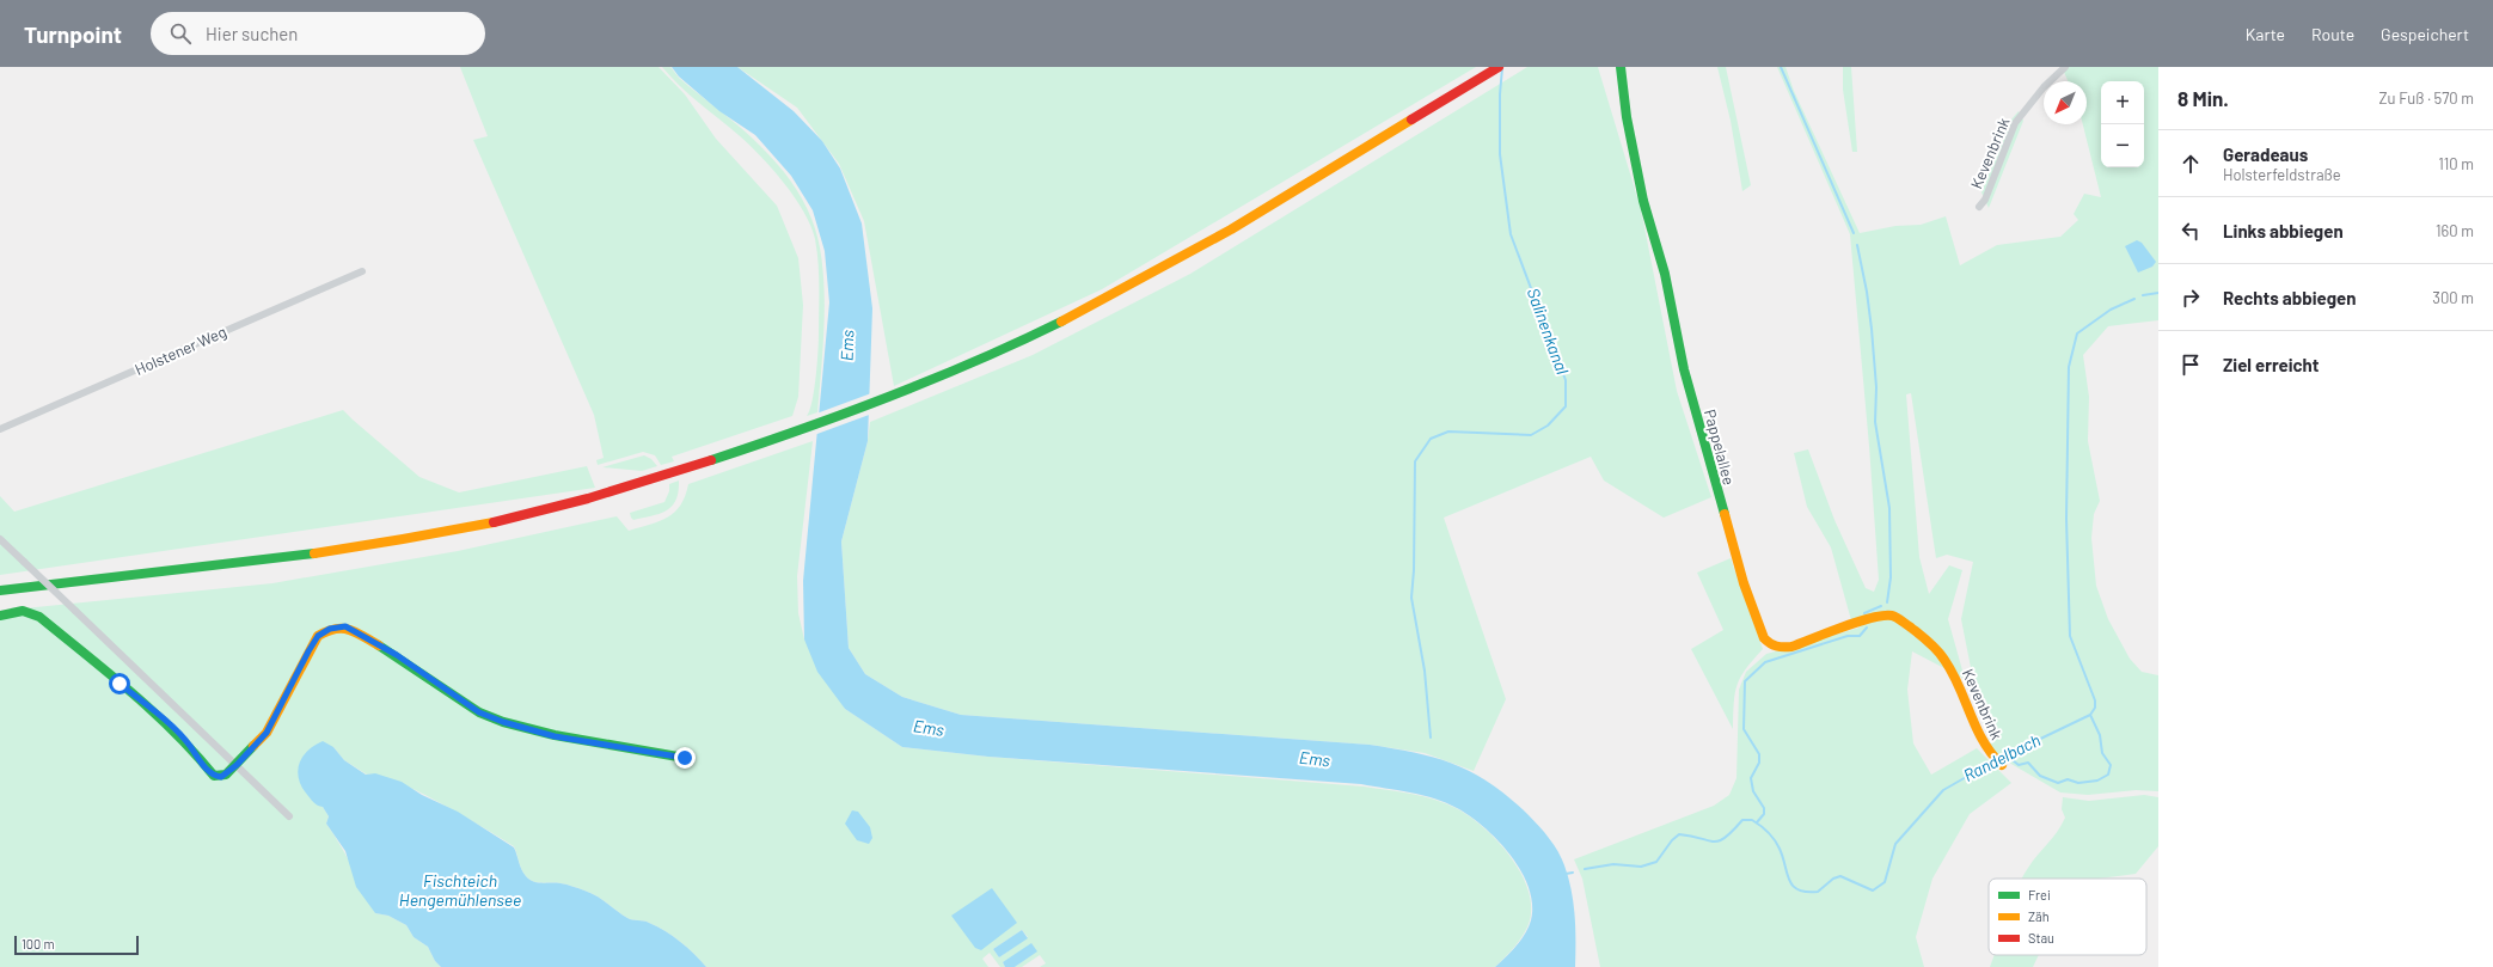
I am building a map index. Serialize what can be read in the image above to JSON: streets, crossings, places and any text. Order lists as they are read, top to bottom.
{
  "streets": {
    "street": ["Kevenbrink", "Holstener Weg", "Pappelallee"]
  },
  "crossings": [
    ["Kevenbrink", "Pappelallee"]
  ],
  "water": [
    "Salinenkanal",
    "Ems",
    "Randelbach",
    "Fischteich Hengemühlensee"
  ],
  "legend": ["Frei", "Zäh", "Stau"],
  "scale_bar": "100 m",
  "north": "bottom left",
  "page": {
    "header": "Turnpoint",
    "search": "Hier suchen",
    "nav": ["Karte", "Route", "Gespeichert"],
    "heading": ["8 Min.", "Zu Fuß · 570 m"],
    "map_buttons": ["+", "−"],
    "list": [
      ["Geradeaus", "Holsterfeldstraße", "110 m"],
      ["Links abbiegen", "160 m"],
      ["Rechts abbiegen", "300 m"],
      "Ziel erreicht"
    ],
    "scale": "100 m"
  }
}
